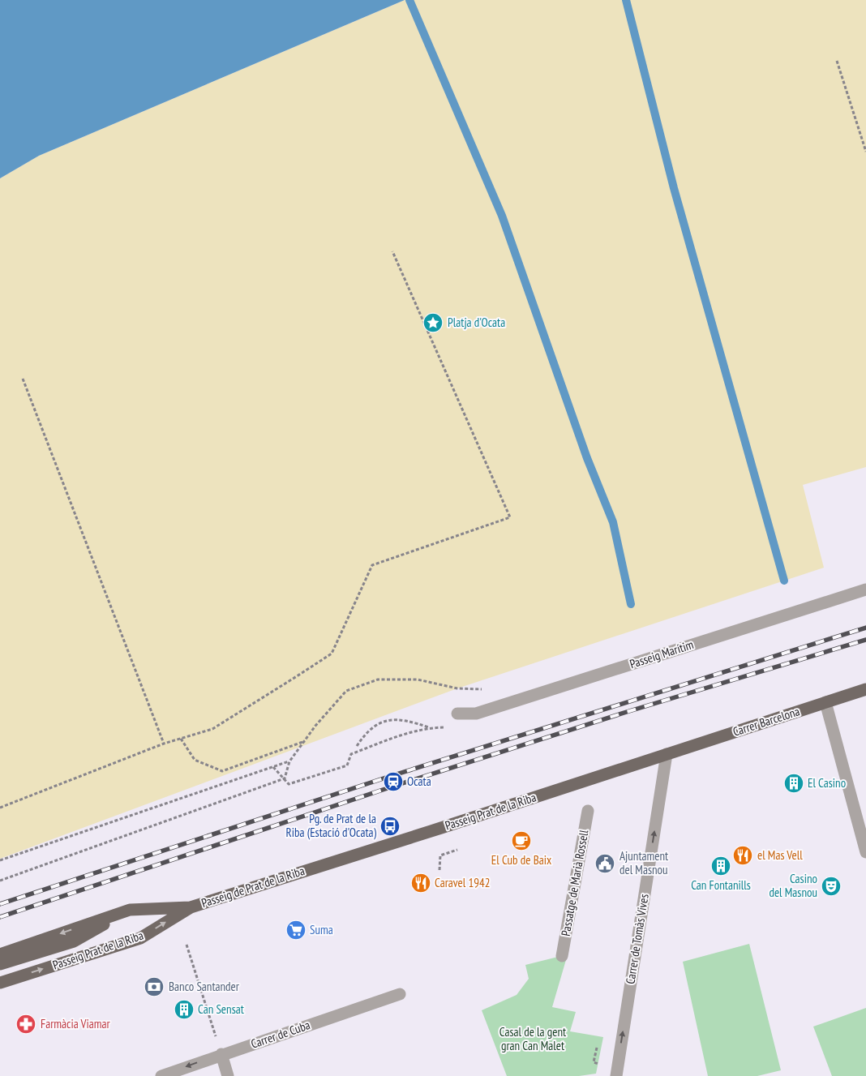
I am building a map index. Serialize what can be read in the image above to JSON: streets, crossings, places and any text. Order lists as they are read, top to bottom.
{
  "streets": {
    "main road": ["Carrer Barcelona", "Passeig Prat de la Riba", "Passeig de Prat de la Riba"],
    "street": [
      "Passeig Marítim",
      "Passatge de Marià Rossell",
      "Carrer de Tomàs Vives",
      "Carrer de Cuba"
    ]
  },
  "crossings": [
    ["Carrer Barcelona", "Passeig Prat de la Riba"],
    ["Carrer Barcelona", "Carrer de Tomàs Vives"],
    ["Passeig Prat de la Riba", "Passeig de Prat de la Riba"],
    ["Passeig Prat de la Riba", "Carrer de Tomàs Vives"]
  ],
  "one_way": ["Carrer de Tomàs Vives"],
  "parks": ["Casal de la gent gran Can Malet"],
  "places": {
    "place": ["Platja d'Ocata"],
    "station": ["Ocata"],
    "building": ["El Casino", "Can Fontanills", "Can Sensat"],
    "bus stop": ["Pg. de Prat de la Riba (Estació d'Ocata)"],
    "cafe": ["El Cub de Baix"],
    "restaurant": ["el Mas Vell", "Caravel 1942"],
    "public building": ["Ajuntament del Masnou"],
    "theatre": ["Casino del Masnou"],
    "supermarket": ["Suma"],
    "bank": ["Banco Santander"],
    "pharmacy": ["Farmàcia Viamar"]
  }
}
